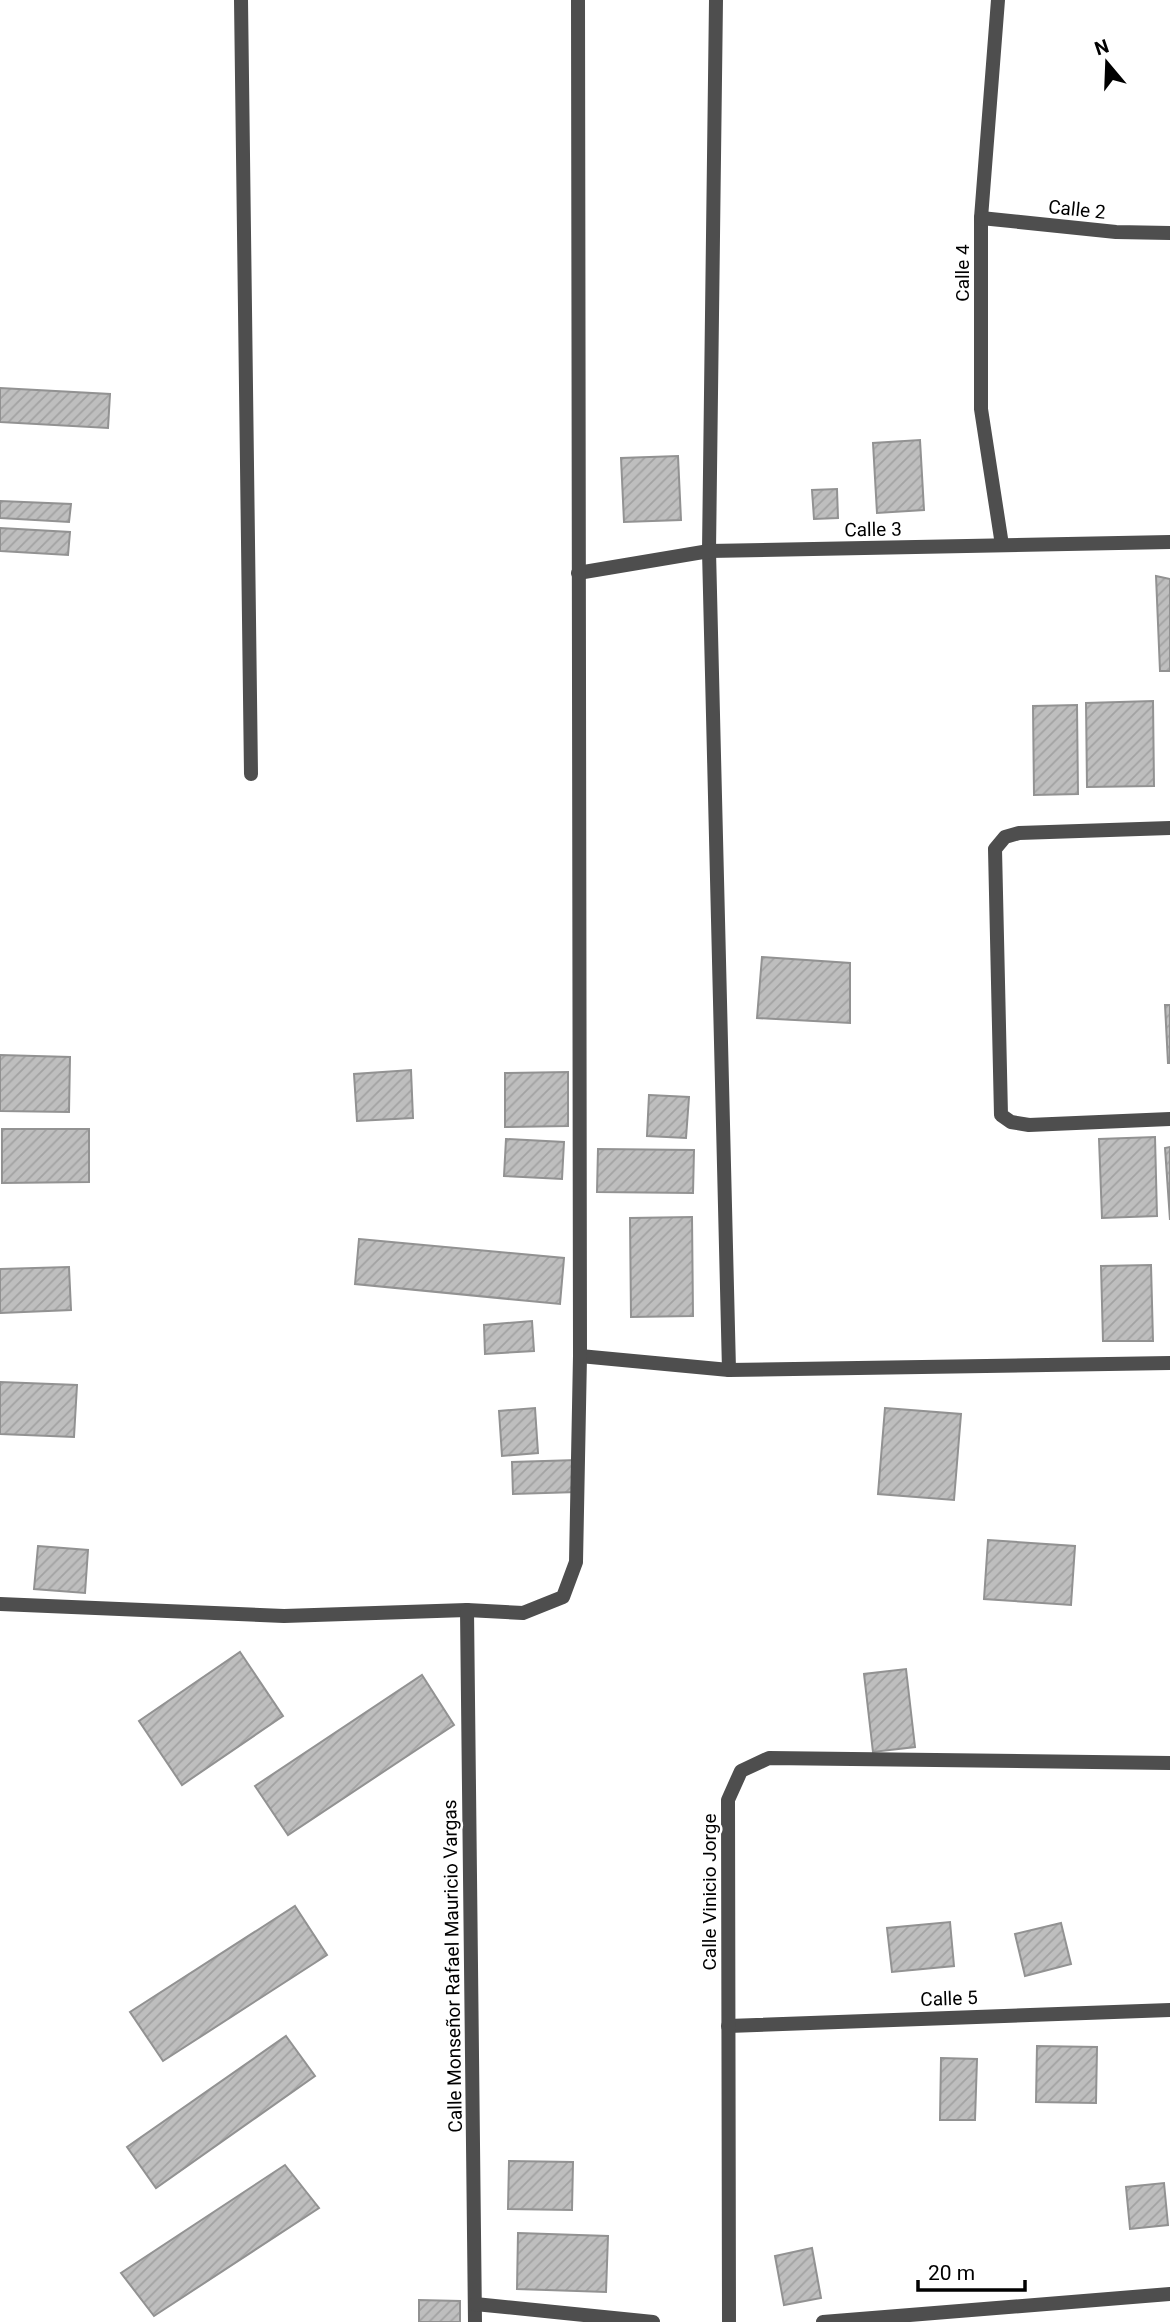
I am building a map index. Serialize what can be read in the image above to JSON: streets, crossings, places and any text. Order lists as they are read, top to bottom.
{
  "streets": {
    "street": [
      "Calle 2",
      "Calle 4",
      "Calle 3",
      "Calle Vinicio Jorge",
      "Calle Monseñor Rafael Mauricio Vargas",
      "Calle 5"
    ]
  },
  "crossings": [
    ["Calle 2", "Calle 4"],
    ["Calle 4", "Calle 3"],
    ["Calle Vinicio Jorge", "Calle 5"]
  ],
  "scale_bar": "20 m",
  "north": "top"
}
